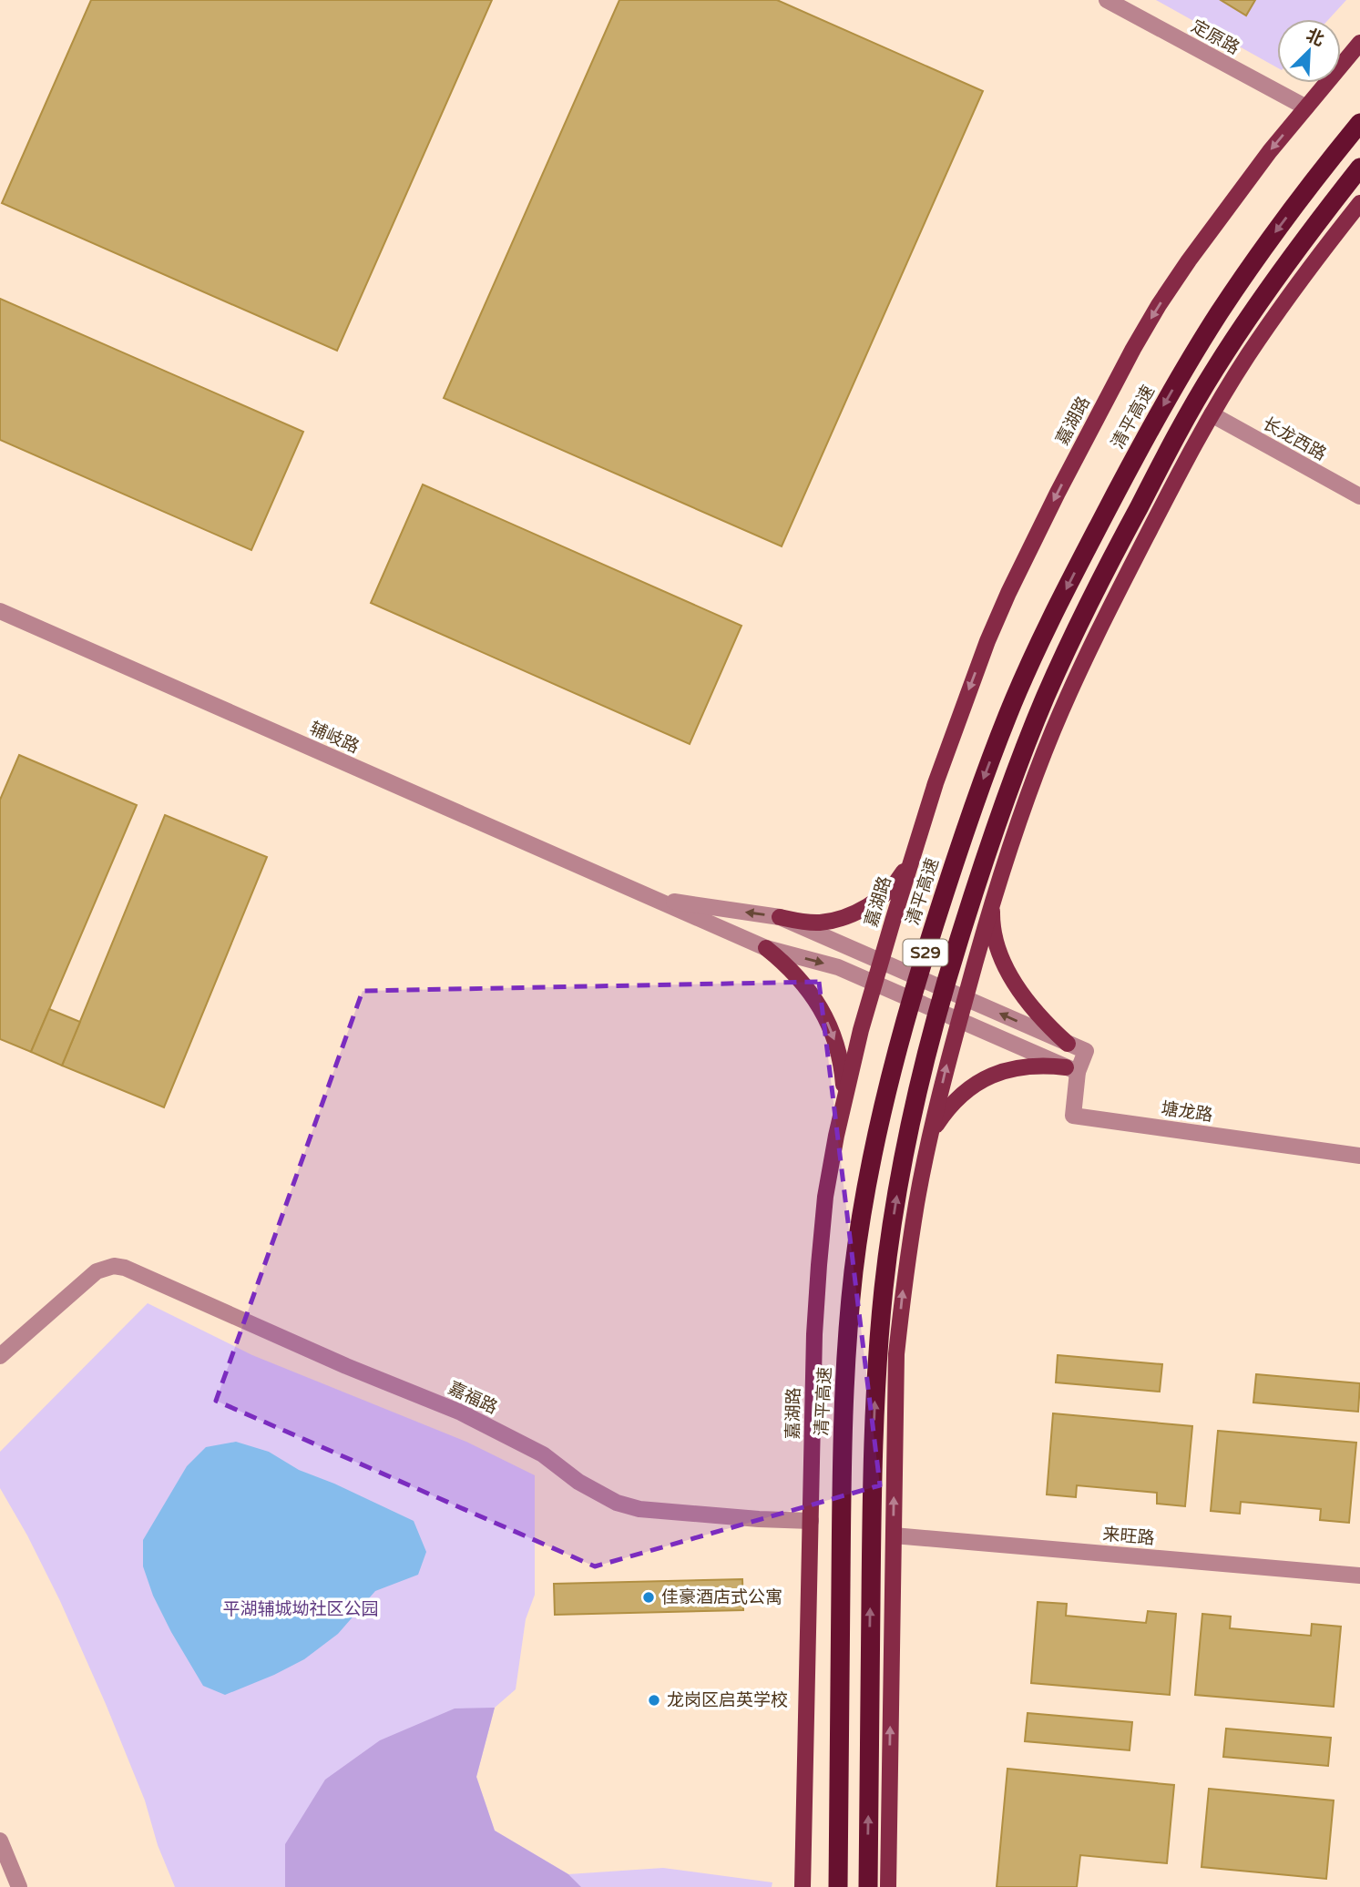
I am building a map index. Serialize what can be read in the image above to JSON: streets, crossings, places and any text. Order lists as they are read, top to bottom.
{
  "streets": {
    "highway": ["清平高速", "S29"],
    "main road": ["嘉湖路"],
    "street": [
      "定原路",
      "长龙西路",
      "辅岐路",
      "塘龙路",
      "嘉福路",
      "来旺路"
    ]
  },
  "crossings": [
    ["定原路", "嘉湖路"],
    ["嘉湖路", "辅岐路"],
    ["嘉湖路", "嘉福路"],
    ["辅岐路", "塘龙路"]
  ],
  "parks": ["平湖辅城坳社区公园"],
  "places": ["佳豪酒店式公寓", "龙岗区启英学校"],
  "north": "top right"
}
